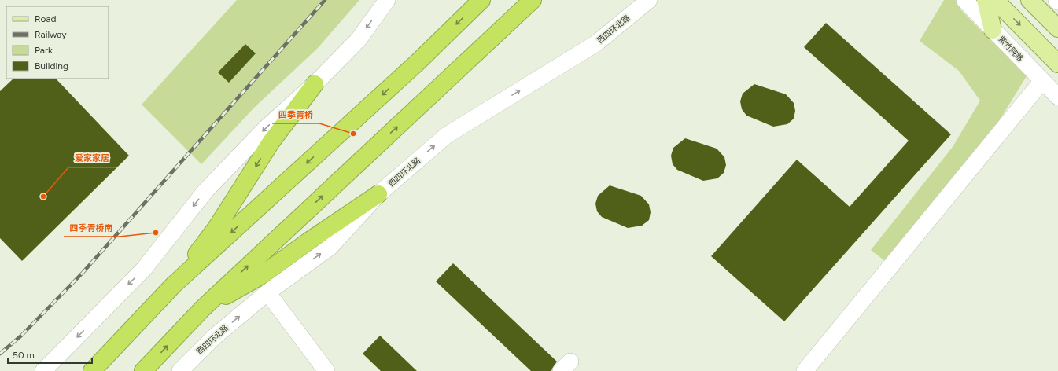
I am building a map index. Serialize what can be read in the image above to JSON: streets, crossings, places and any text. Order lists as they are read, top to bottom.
{
  "streets": {
    "street": ["西四环北路", "紫竹院路"]
  },
  "places": ["四季青桥", "爱家家居", "四季青桥南"],
  "legend": [
    "Road",
    "Railway",
    "Park",
    "Building"
  ],
  "scale_bar": "50 m"
}
